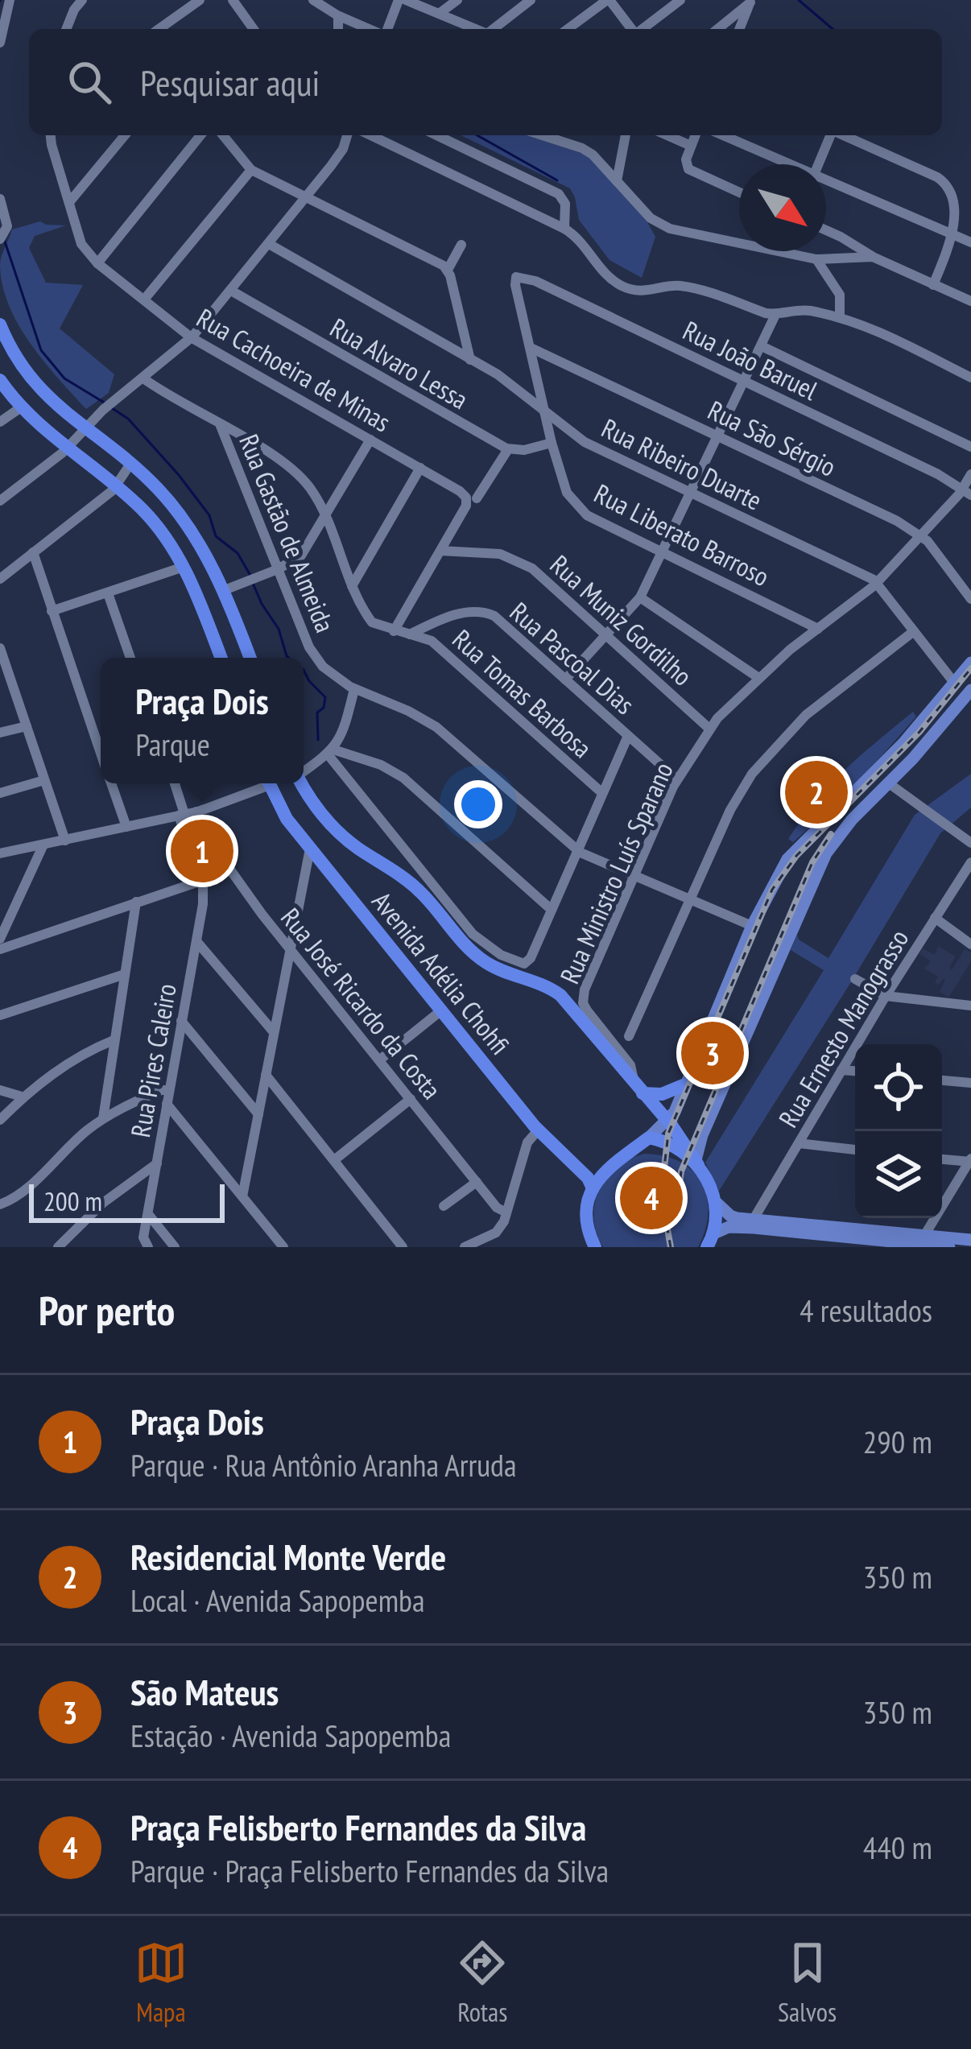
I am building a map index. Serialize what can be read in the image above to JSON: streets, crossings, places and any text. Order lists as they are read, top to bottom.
{
  "streets": {
    "highway": ["Avenida Adélia Chohfi"],
    "street": [
      "Rua João Baruel",
      "Rua Alvaro Lessa",
      "Rua Cachoeira de Minas",
      "Rua São Sérgio",
      "Rua Ribeiro Duarte",
      "Rua Gastão de Almeida",
      "Rua Liberato Barroso",
      "Rua Muniz Gordilho",
      "Rua Pascoal Dias",
      "Rua Tomas Barbosa",
      "Rua Ministro Luís Sparano",
      "Rua José Ricardo da Costa",
      "Rua Ernesto Manograsso",
      "Rua Pires Caleiro"
    ]
  },
  "crossings": [
    ["Rua João Baruel", "Rua Liberato Barroso"],
    ["Rua João Baruel", "Rua Ministro Luís Sparano"],
    ["Rua Cachoeira de Minas", "Rua Muniz Gordilho"],
    ["Rua São Sérgio", "Rua Liberato Barroso"],
    ["Rua São Sérgio", "Rua Ministro Luís Sparano"],
    ["Rua Ribeiro Duarte", "Rua Liberato Barroso"],
    ["Rua Ribeiro Duarte", "Rua Ministro Luís Sparano"],
    ["Rua Gastão de Almeida", "Rua Ministro Luís Sparano"],
    ["Rua Liberato Barroso", "Rua Ministro Luís Sparano"],
    ["Rua Muniz Gordilho", "Rua Ministro Luís Sparano"],
    ["Rua Pascoal Dias", "Rua Tomas Barbosa"],
    ["Rua Pascoal Dias", "Rua Ministro Luís Sparano"],
    ["Rua Ministro Luís Sparano", "Avenida Adélia Chohfi"]
  ],
  "scale_bar": "200 m",
  "north": "bottom right",
  "page": {
    "search": "Pesquisar aqui",
    "popup": ["Praça Dois", "Parque"],
    "pins": [
      "2",
      "1",
      "3",
      "4"
    ],
    "scale": "200 m",
    "heading": ["Por perto", "4 resultados"],
    "list": [
      {
        "mark": "1",
        "name": "Praça Dois",
        "note": "Parque · Rua Antônio Aranha Arruda",
        "value": "290 m"
      },
      {
        "mark": "2",
        "name": "Residencial Monte Verde",
        "note": "Local · Avenida Sapopemba",
        "value": "350 m"
      },
      {
        "mark": "3",
        "name": "São Mateus",
        "note": "Estação · Avenida Sapopemba",
        "value": "350 m"
      },
      {
        "mark": "4",
        "name": "Praça Felisberto Fernandes da Silva",
        "note": "Parque · Praça Felisberto Fernandes da Silva",
        "value": "440 m"
      }
    ],
    "nav": ["Mapa", "Rotas", "Salvos"]
  }
}
